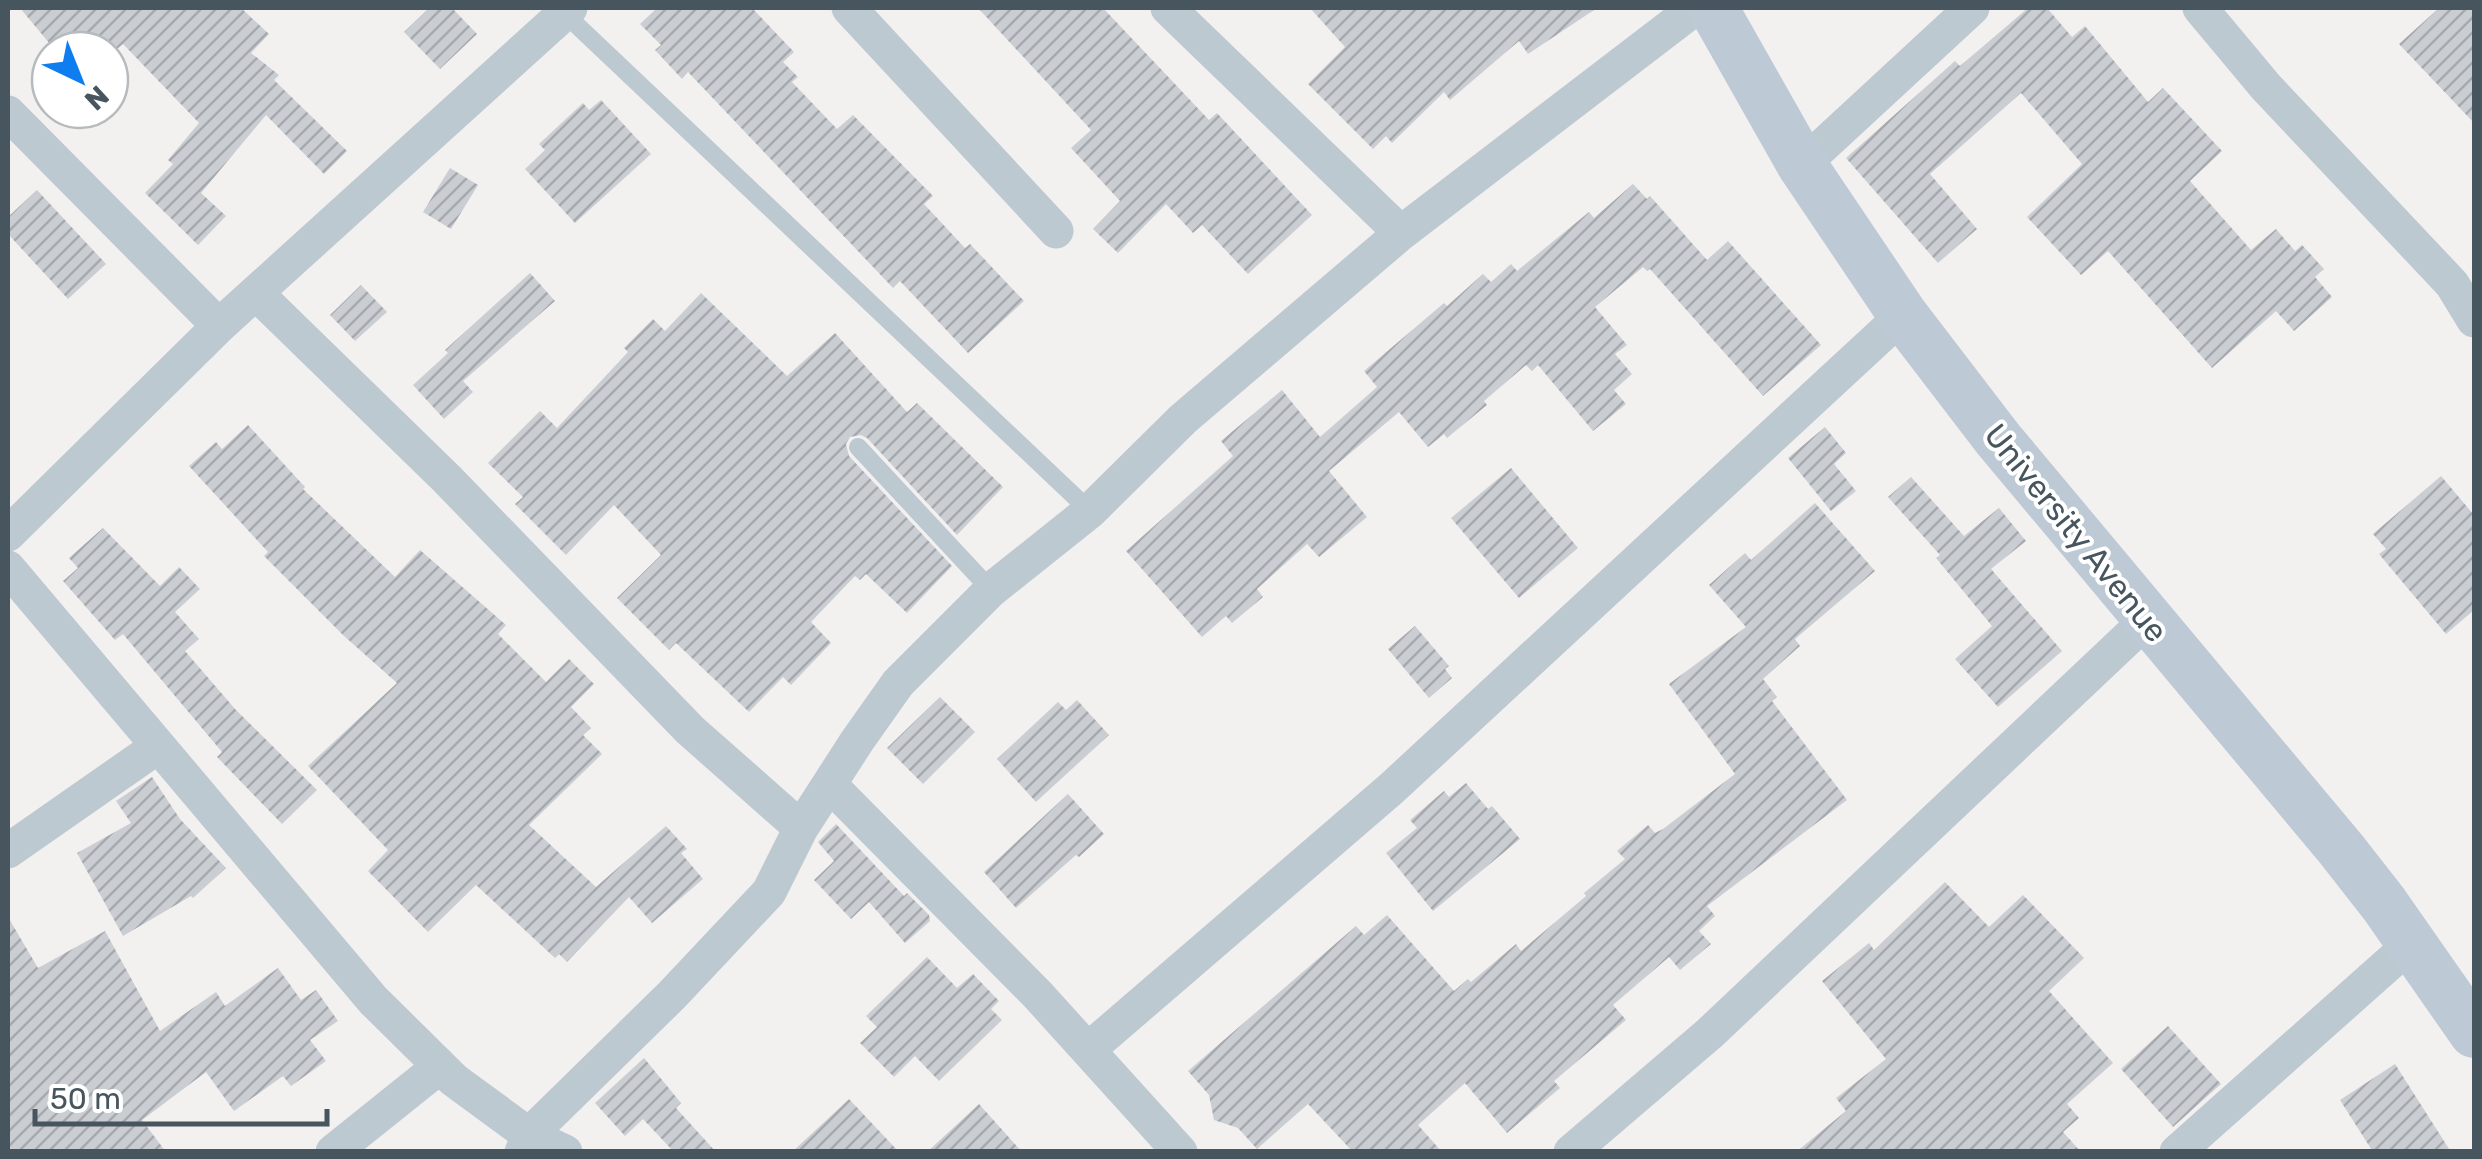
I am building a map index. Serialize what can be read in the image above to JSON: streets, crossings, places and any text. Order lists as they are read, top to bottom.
{
  "streets": {
    "street": ["University Avenue"]
  },
  "scale_bar": "50 m",
  "north": "bottom right"
}
